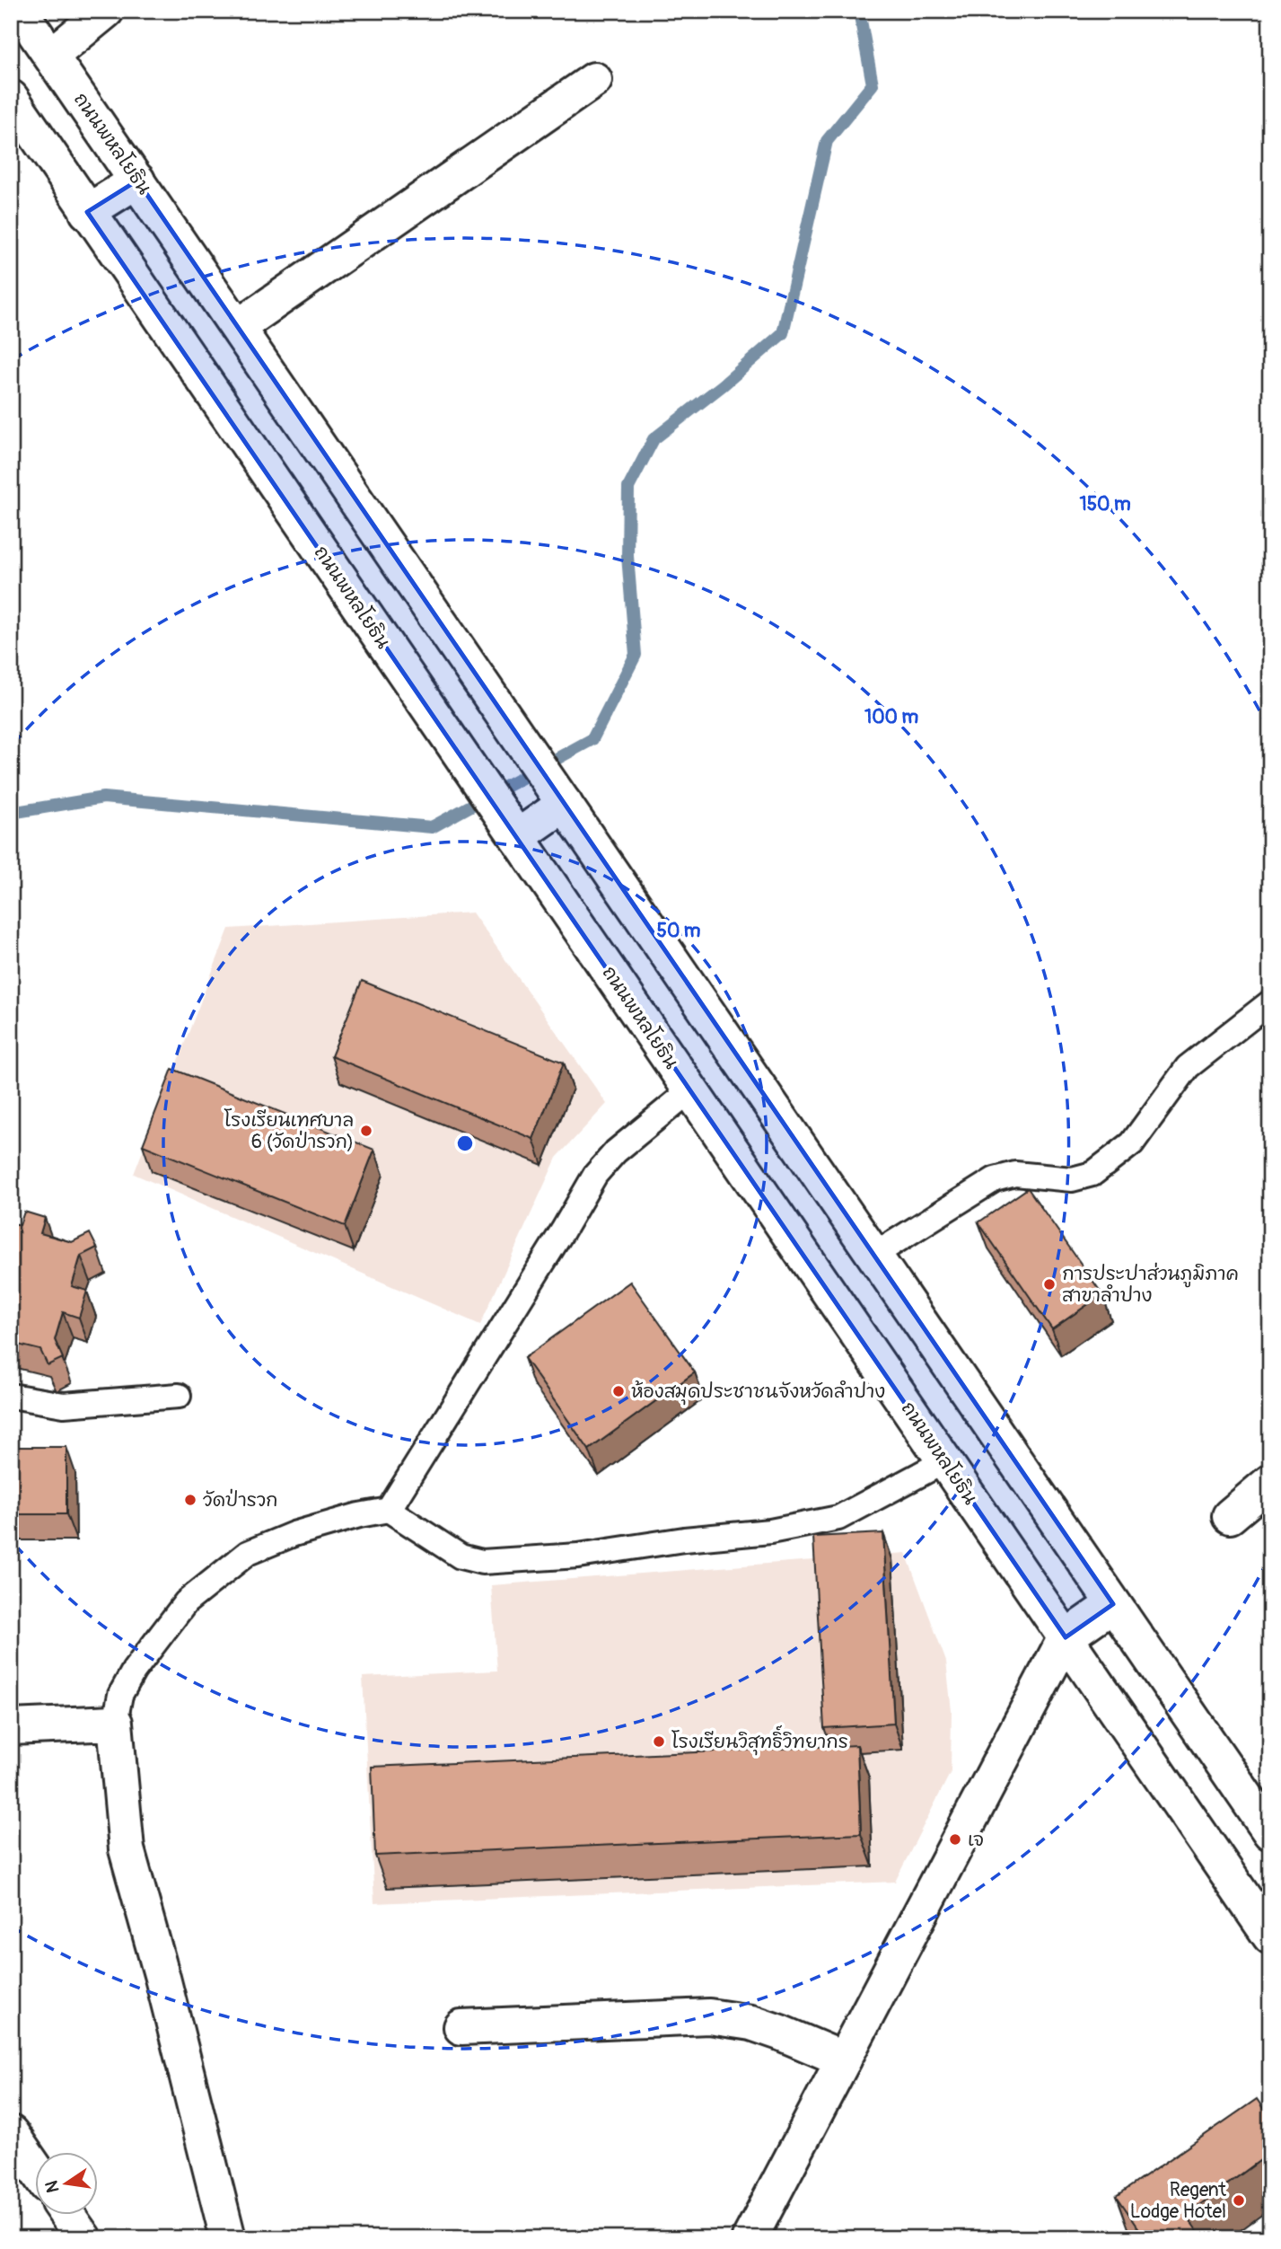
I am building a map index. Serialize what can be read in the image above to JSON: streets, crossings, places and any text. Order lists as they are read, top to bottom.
{
  "streets": {
    "main road": ["ถนนพหลโยธิน"]
  },
  "places": [
    "โรงเรียนเทศบาล 6 (วัดป่ารวก)",
    "การประปาส่วนภูมิภาค สาขาลำปาง",
    "ห้องสมุดประชาชนจังหวัดลำปาง",
    "วัดป่ารวก",
    "โรงเรียนวิสุทธิ์วิทยากร",
    "เจ",
    "Regent Lodge Hotel"
  ],
  "north": "left",
  "rings": ["150 m", "100 m", "50 m"]
}
